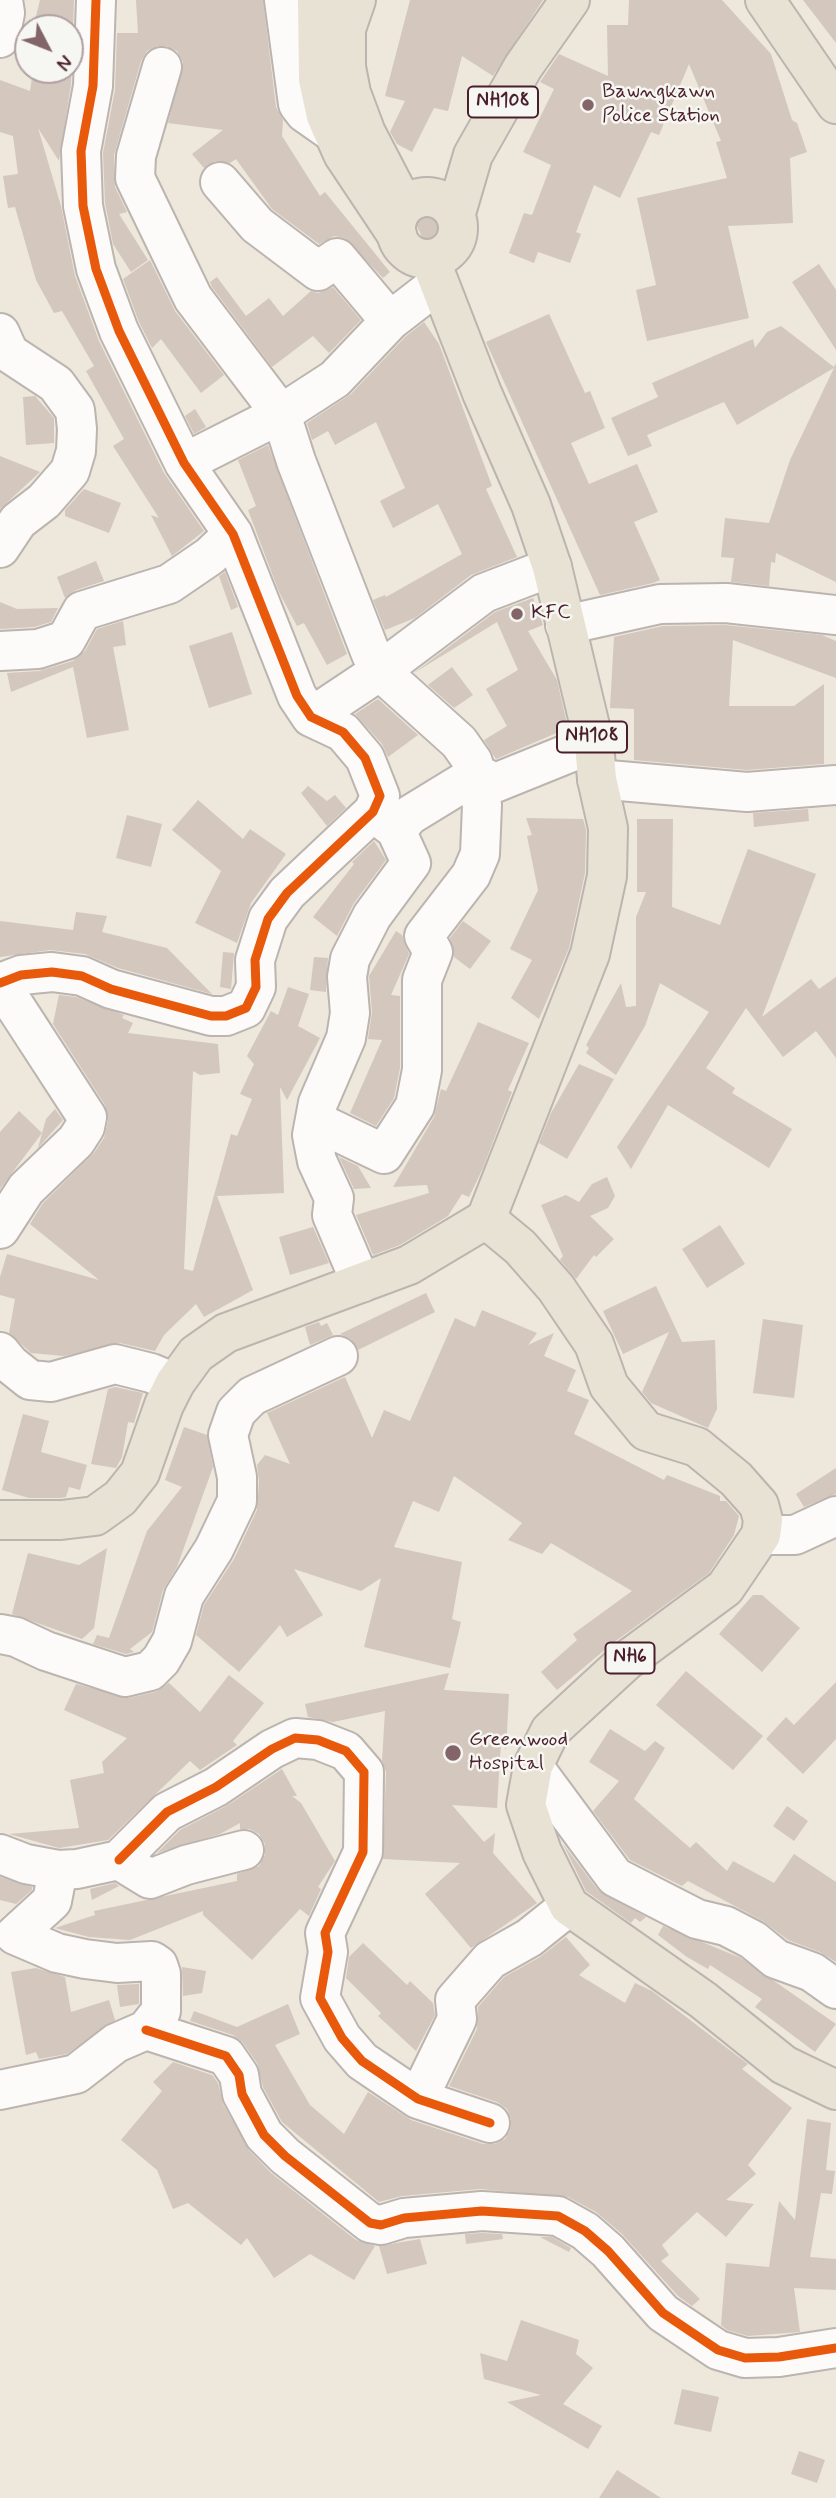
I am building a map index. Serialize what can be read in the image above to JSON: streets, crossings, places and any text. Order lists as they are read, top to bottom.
{
  "streets": {
    "main road": ["NH108", "NH6"]
  },
  "places": ["Bawngkawn Police Station", "KFC", "Greenwood Hospital"],
  "north": "bottom right"
}
